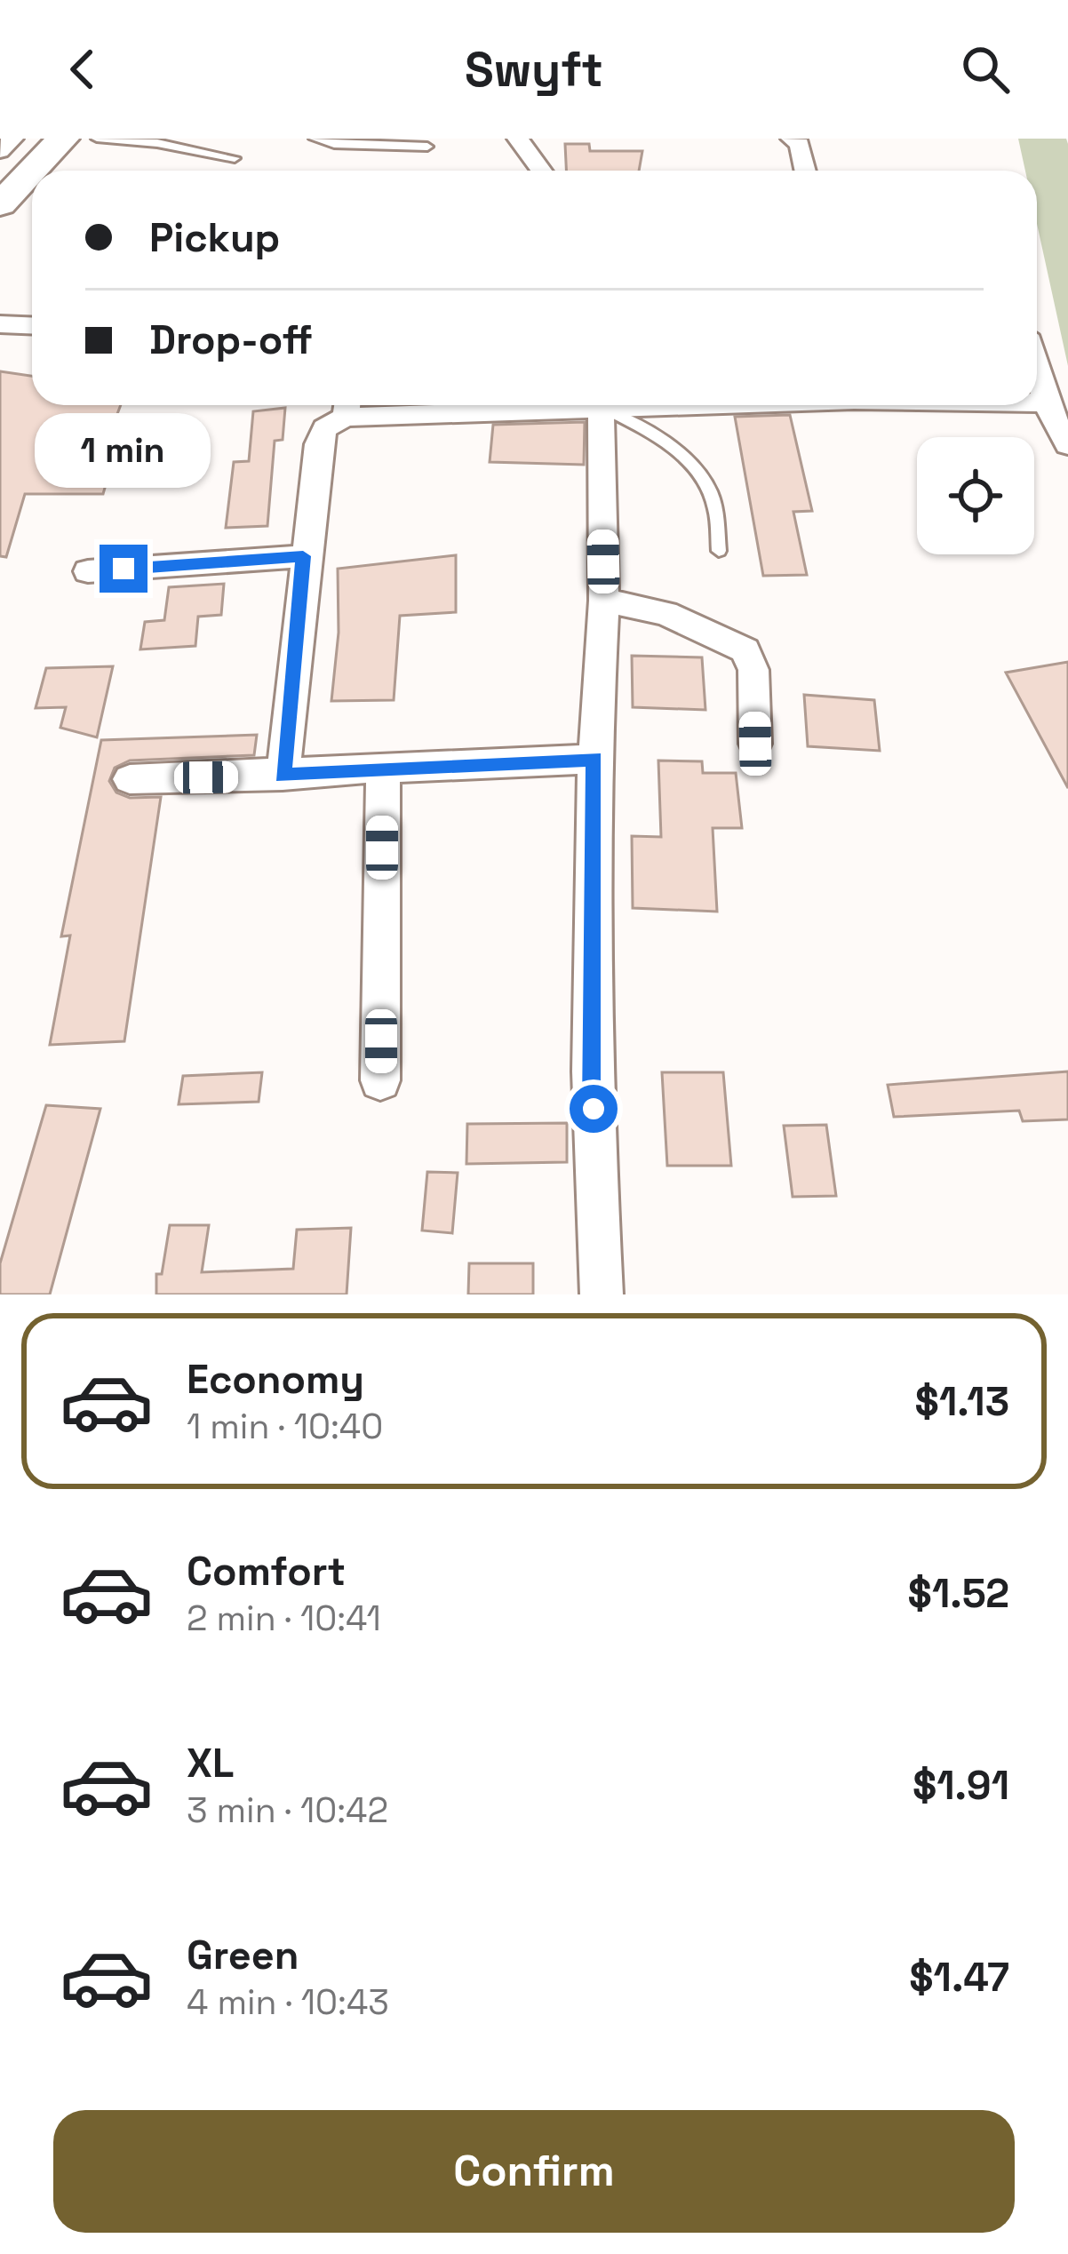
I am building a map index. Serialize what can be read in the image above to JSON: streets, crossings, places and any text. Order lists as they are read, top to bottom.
{
  "page": {
    "header": "Swyft",
    "banner": ["Pickup", "Drop-off"],
    "bubble": "1 min",
    "list": [
      {
        "name": "Economy",
        "note": "1 min · 10:40",
        "value": "$1.13"
      },
      {
        "name": "Comfort",
        "note": "2 min · 10:41",
        "value": "$1.52"
      },
      {
        "name": "XL",
        "note": "3 min · 10:42",
        "value": "$1.91"
      },
      {
        "name": "Green",
        "note": "4 min · 10:43",
        "value": "$1.47"
      }
    ],
    "buttons": "Confirm"
  }
}
